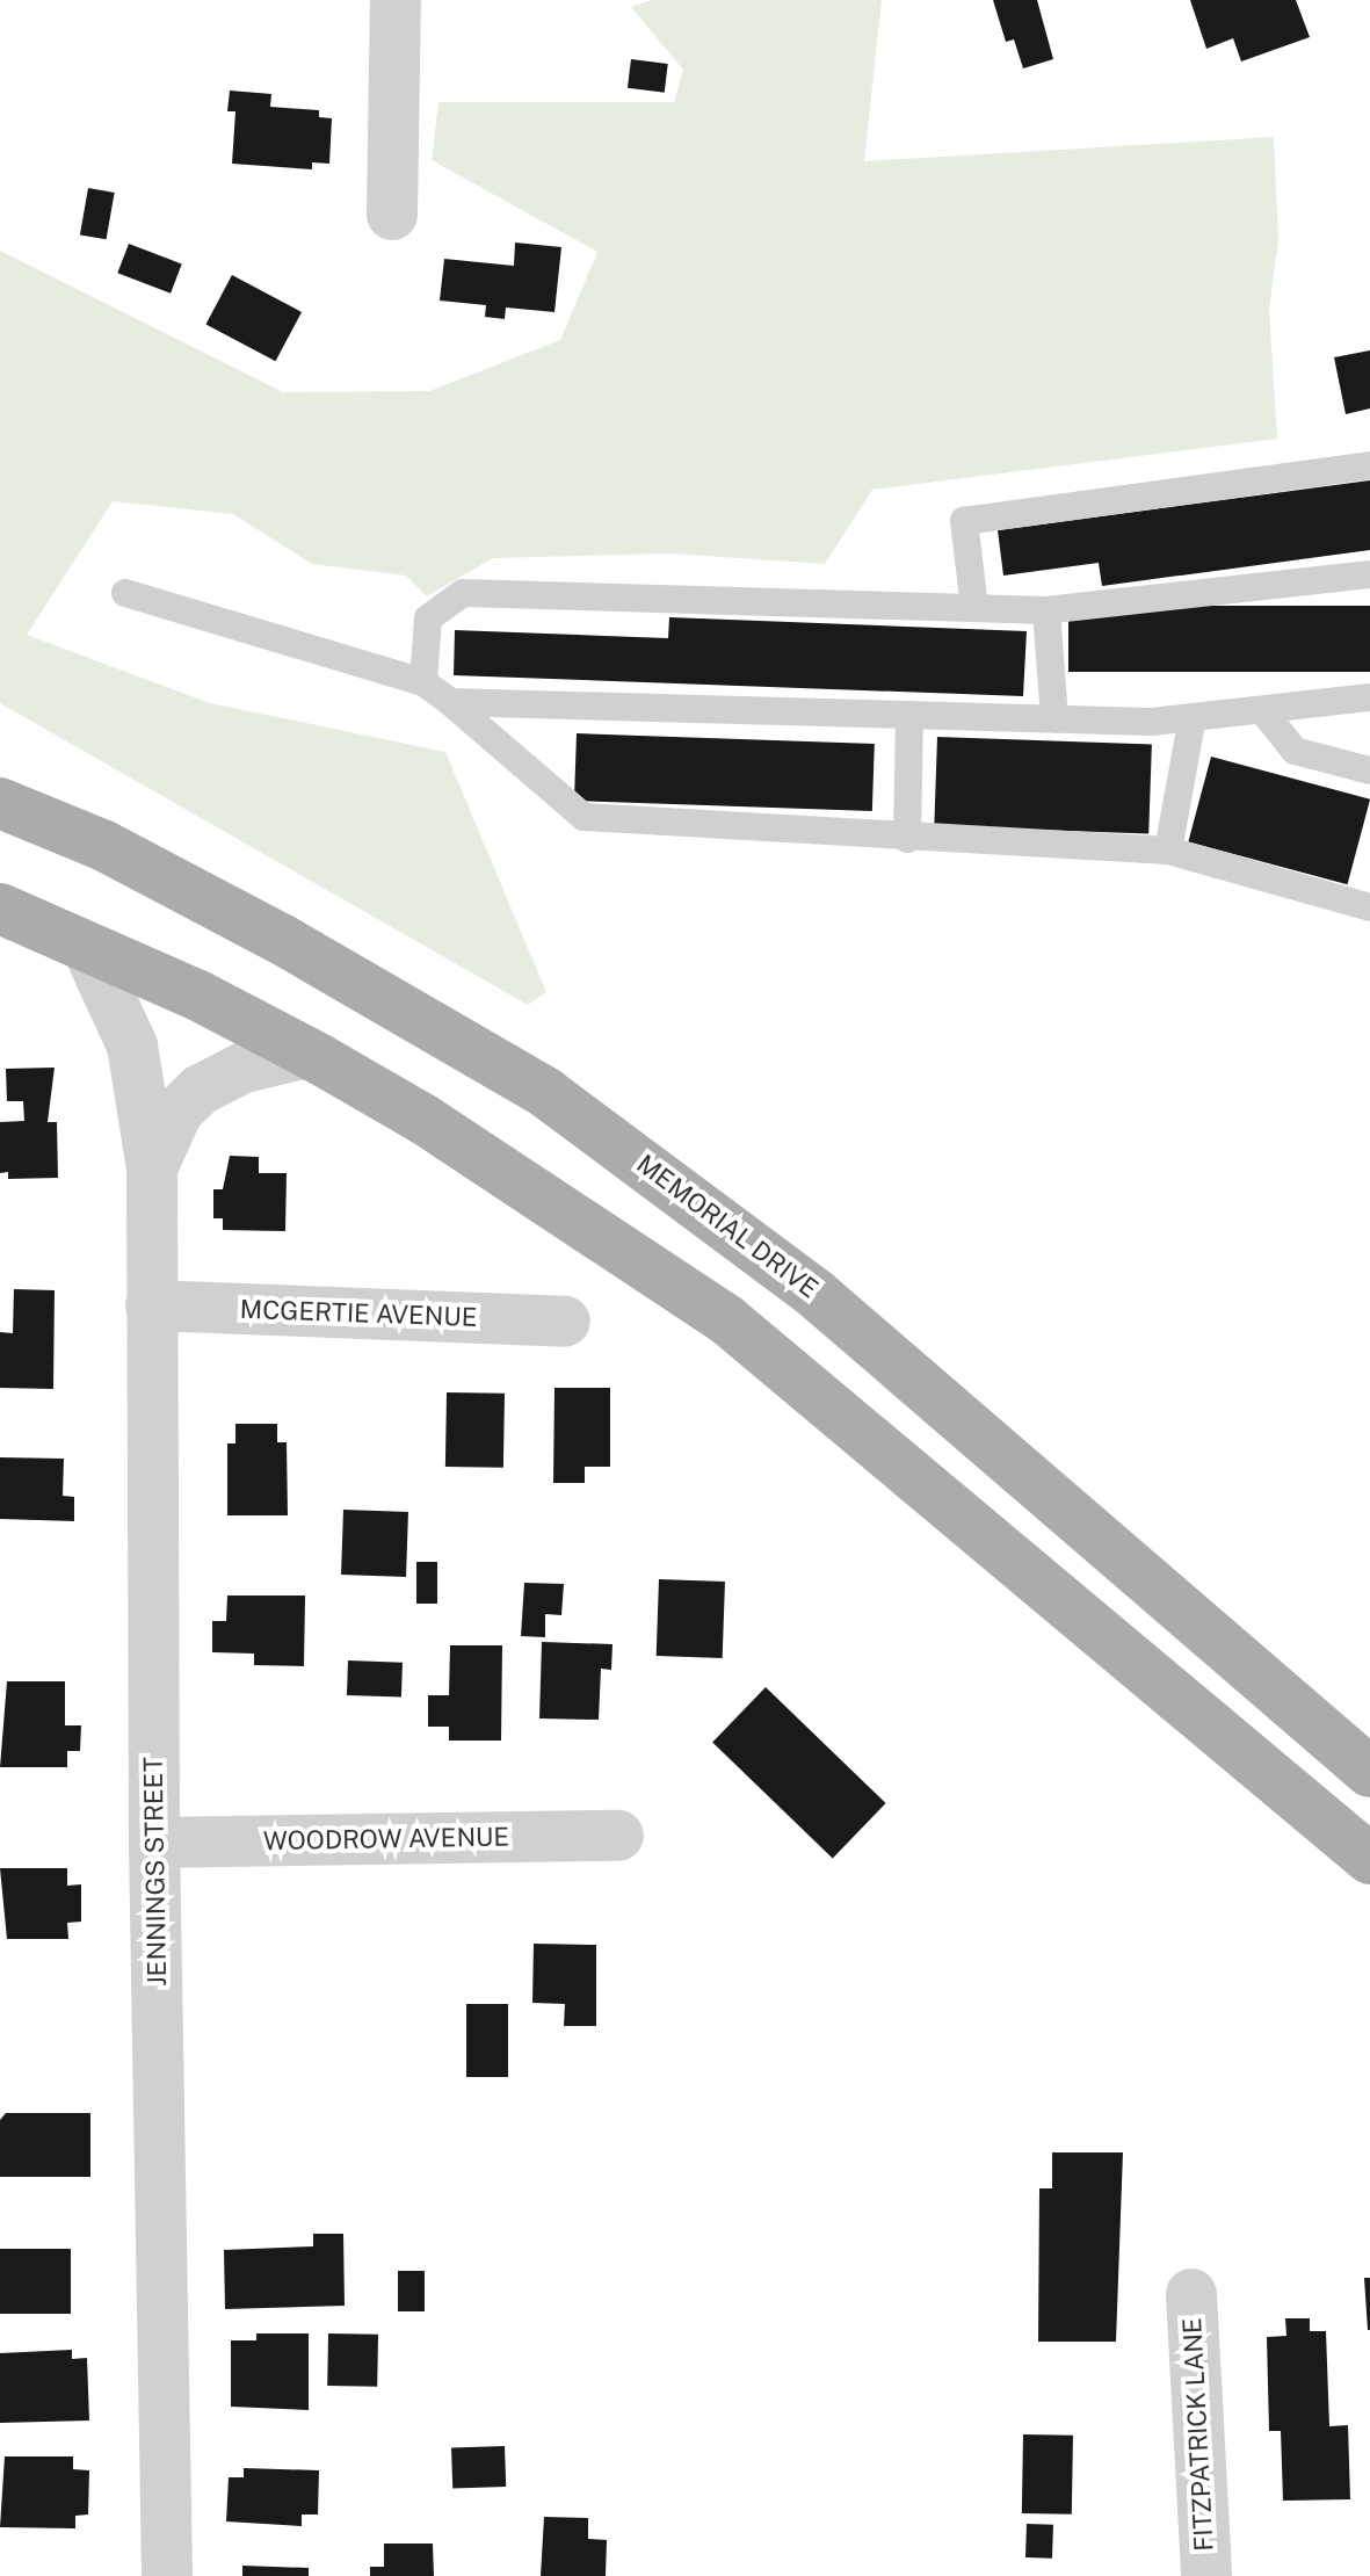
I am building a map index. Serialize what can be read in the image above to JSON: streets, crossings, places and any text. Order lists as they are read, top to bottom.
{
  "streets": {
    "main road": ["MEMORIAL DRIVE"],
    "street": [
      "MCGERTIE AVENUE",
      "WOODROW AVENUE",
      "JENNINGS STREET",
      "FITZPATRICK LANE"
    ]
  },
  "crossings": [
    ["MCGERTIE AVENUE", "JENNINGS STREET"],
    ["WOODROW AVENUE", "JENNINGS STREET"]
  ]
}
